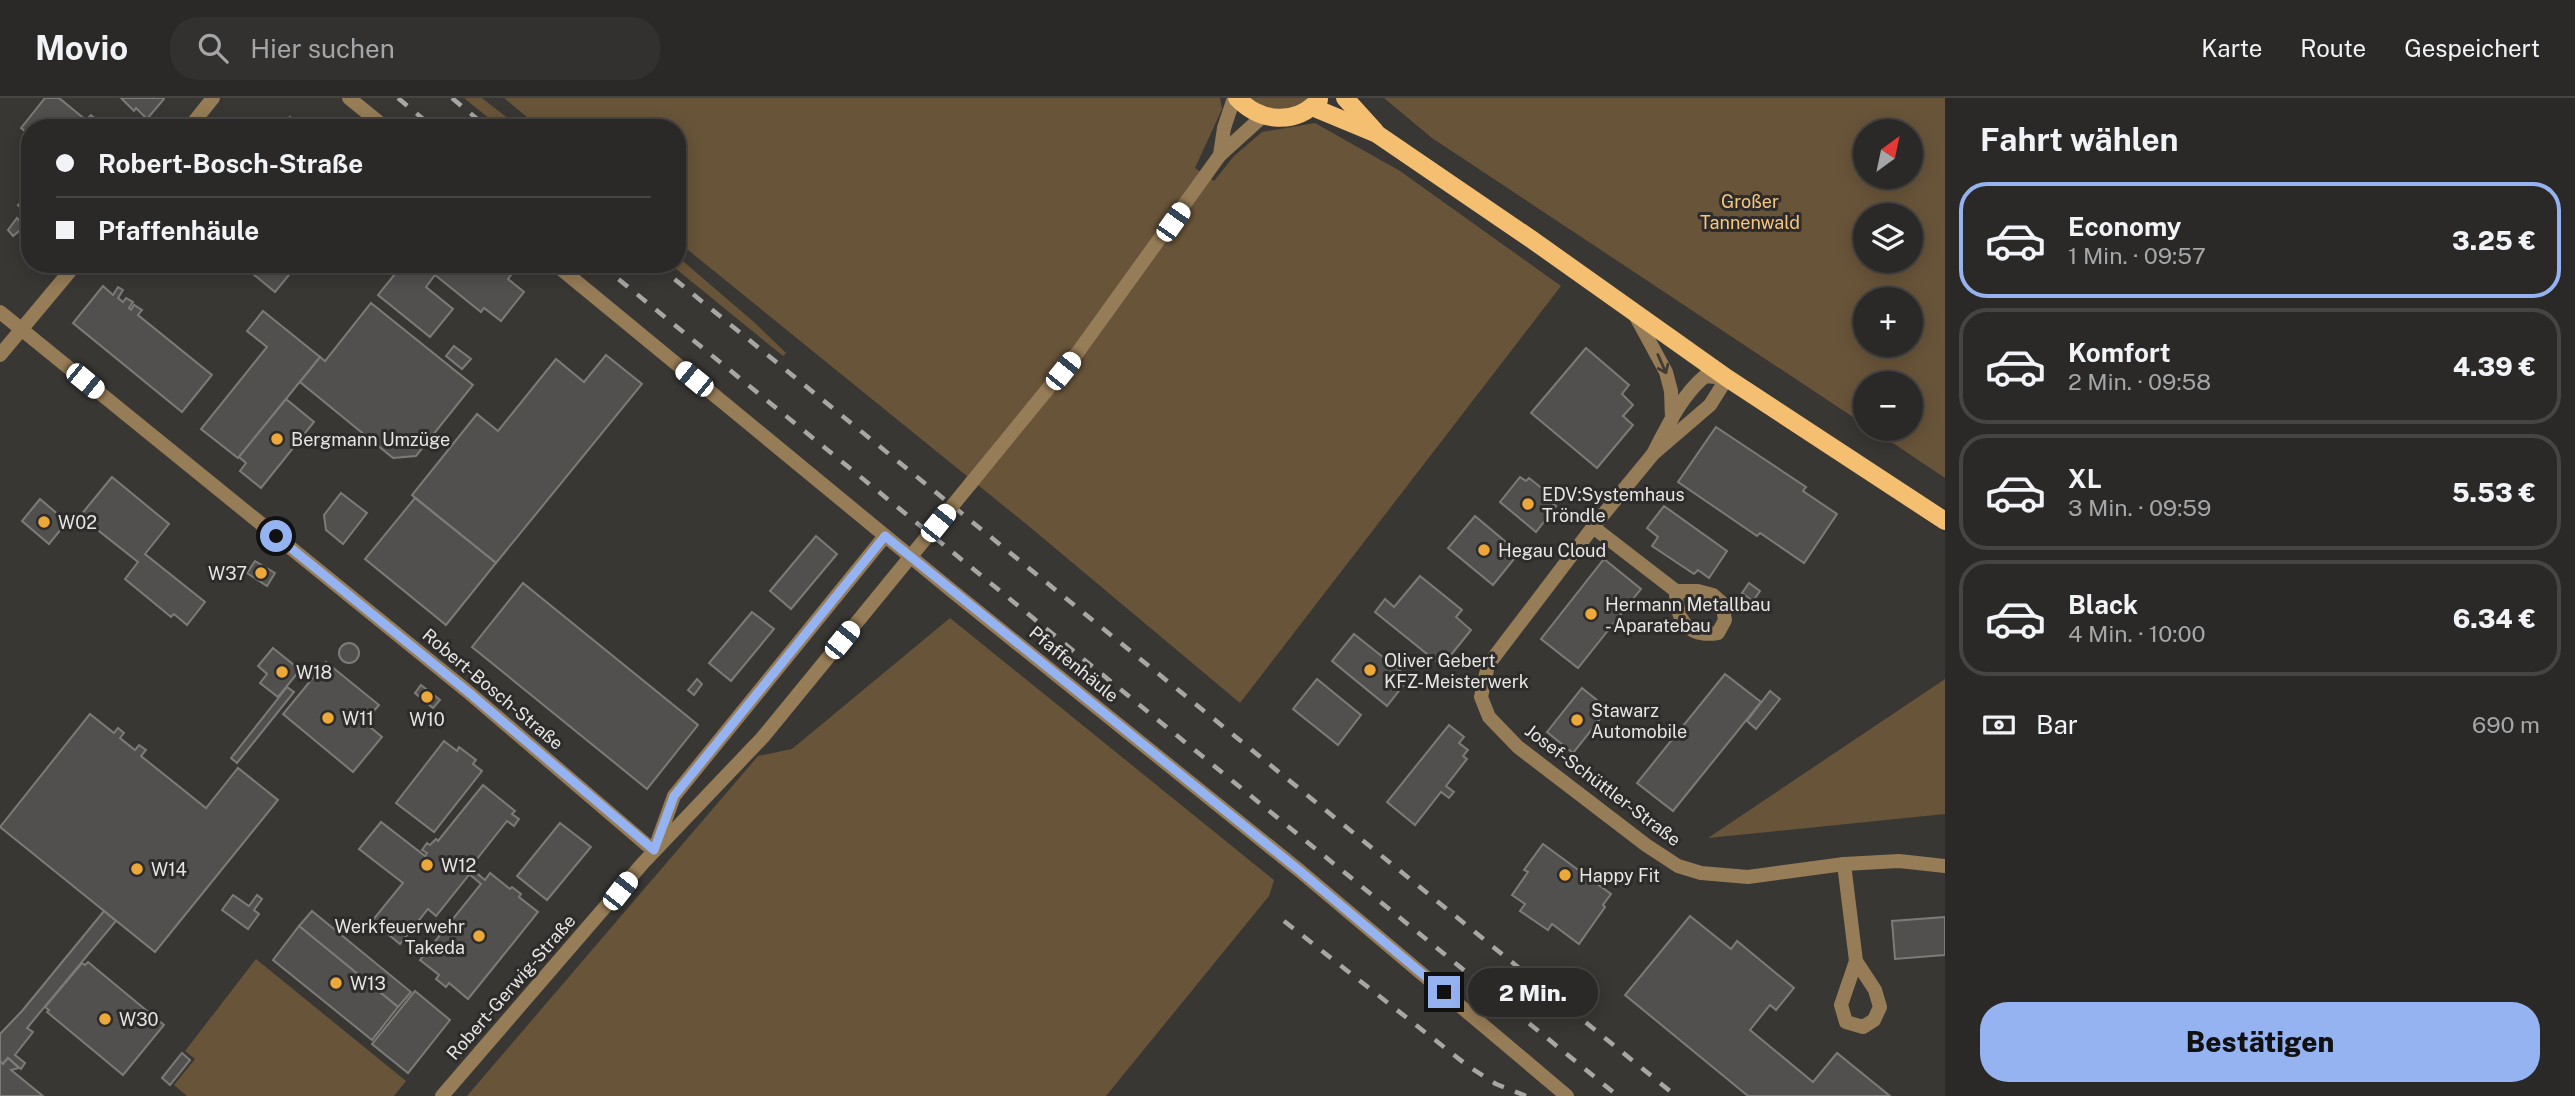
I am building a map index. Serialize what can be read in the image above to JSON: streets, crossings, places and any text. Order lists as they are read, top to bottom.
{
  "streets": {
    "street": [
      "Pfaffenhäule",
      "Robert-Bosch-Straße",
      "Josef-Schüttler-Straße",
      "Robert-Gerwig-Straße"
    ]
  },
  "crossings": [
    ["Robert-Bosch-Straße", "Robert-Gerwig-Straße"]
  ],
  "parks": ["Großer Tannenwald"],
  "places": [
    "Bergmann Umzüge",
    "EDV:Systemhaus Tröndle",
    "W02",
    "Hegau Cloud",
    "W37",
    "Hermann Metallbau - Aparatebau",
    "Oliver Gebert KFZ-Meisterwerk",
    "W18",
    "W10",
    "W11",
    "Stawarz Automobile",
    "W12",
    "W14",
    "Happy Fit",
    "Werkfeuerwehr Takeda",
    "W13",
    "W30"
  ],
  "north": "top right",
  "page": {
    "header": "Movio",
    "search": "Hier suchen",
    "nav": ["Karte", "Route", "Gespeichert"],
    "heading": "Fahrt wählen",
    "map_buttons": ["+", "−"],
    "banner": ["Robert-Bosch-Straße", "Pfaffenhäule"],
    "list": [
      {
        "name": "Economy",
        "note": "1 Min. · 09:57",
        "value": "3.25 €"
      },
      {
        "name": "Komfort",
        "note": "2 Min. · 09:58",
        "value": "4.39 €"
      },
      {
        "name": "XL",
        "note": "3 Min. · 09:59",
        "value": "5.53 €"
      },
      {
        "name": "Black",
        "note": "4 Min. · 10:00",
        "value": "6.34 €"
      }
    ],
    "pay": ["Bar", "690 m"],
    "bubble": "2 Min.",
    "buttons": "Bestätigen"
  }
}
